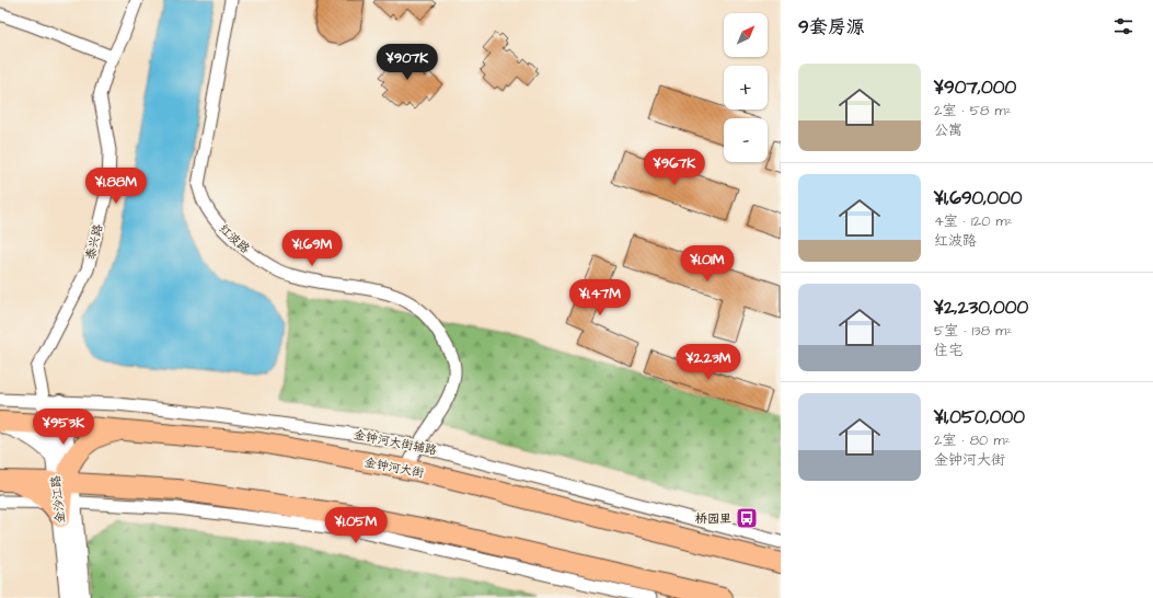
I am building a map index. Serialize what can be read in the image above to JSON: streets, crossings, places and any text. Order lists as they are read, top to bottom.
{
  "streets": {
    "main road": ["金钟河大街"],
    "street": [
      "红波路",
      "泰兴路",
      "金钟河大街辅路",
      "金沙江路"
    ]
  },
  "crossings": [
    ["红波路", "金钟河大街辅路"],
    ["红波路", "金钟河大街"],
    ["泰兴路", "金钟河大街辅路"],
    ["泰兴路", "金沙江路"],
    ["金钟河大街辅路", "金沙江路"],
    ["金钟河大街", "金沙江路"]
  ],
  "places": {
    "bus stop": ["桥园里"]
  },
  "north": "top right",
  "page": {
    "heading": "9套房源",
    "map_buttons": ["+", "−"],
    "price": [
      "¥907K",
      "¥967K",
      "¥1.88M",
      "¥1.69M",
      "¥1.01M",
      "¥1.47M",
      "¥2.23M",
      "¥953K",
      "¥1.05M"
    ],
    "list": [
      {
        "name": "¥907,000",
        "note": "2室 · 58 m² · 公寓"
      },
      {
        "name": "¥1,690,000",
        "note": "4室 · 120 m² · 红波路"
      },
      {
        "name": "¥2,230,000",
        "note": "5室 · 138 m² · 住宅"
      },
      {
        "name": "¥1,050,000",
        "note": "2室 · 80 m² · 金钟河大街"
      }
    ]
  }
}
